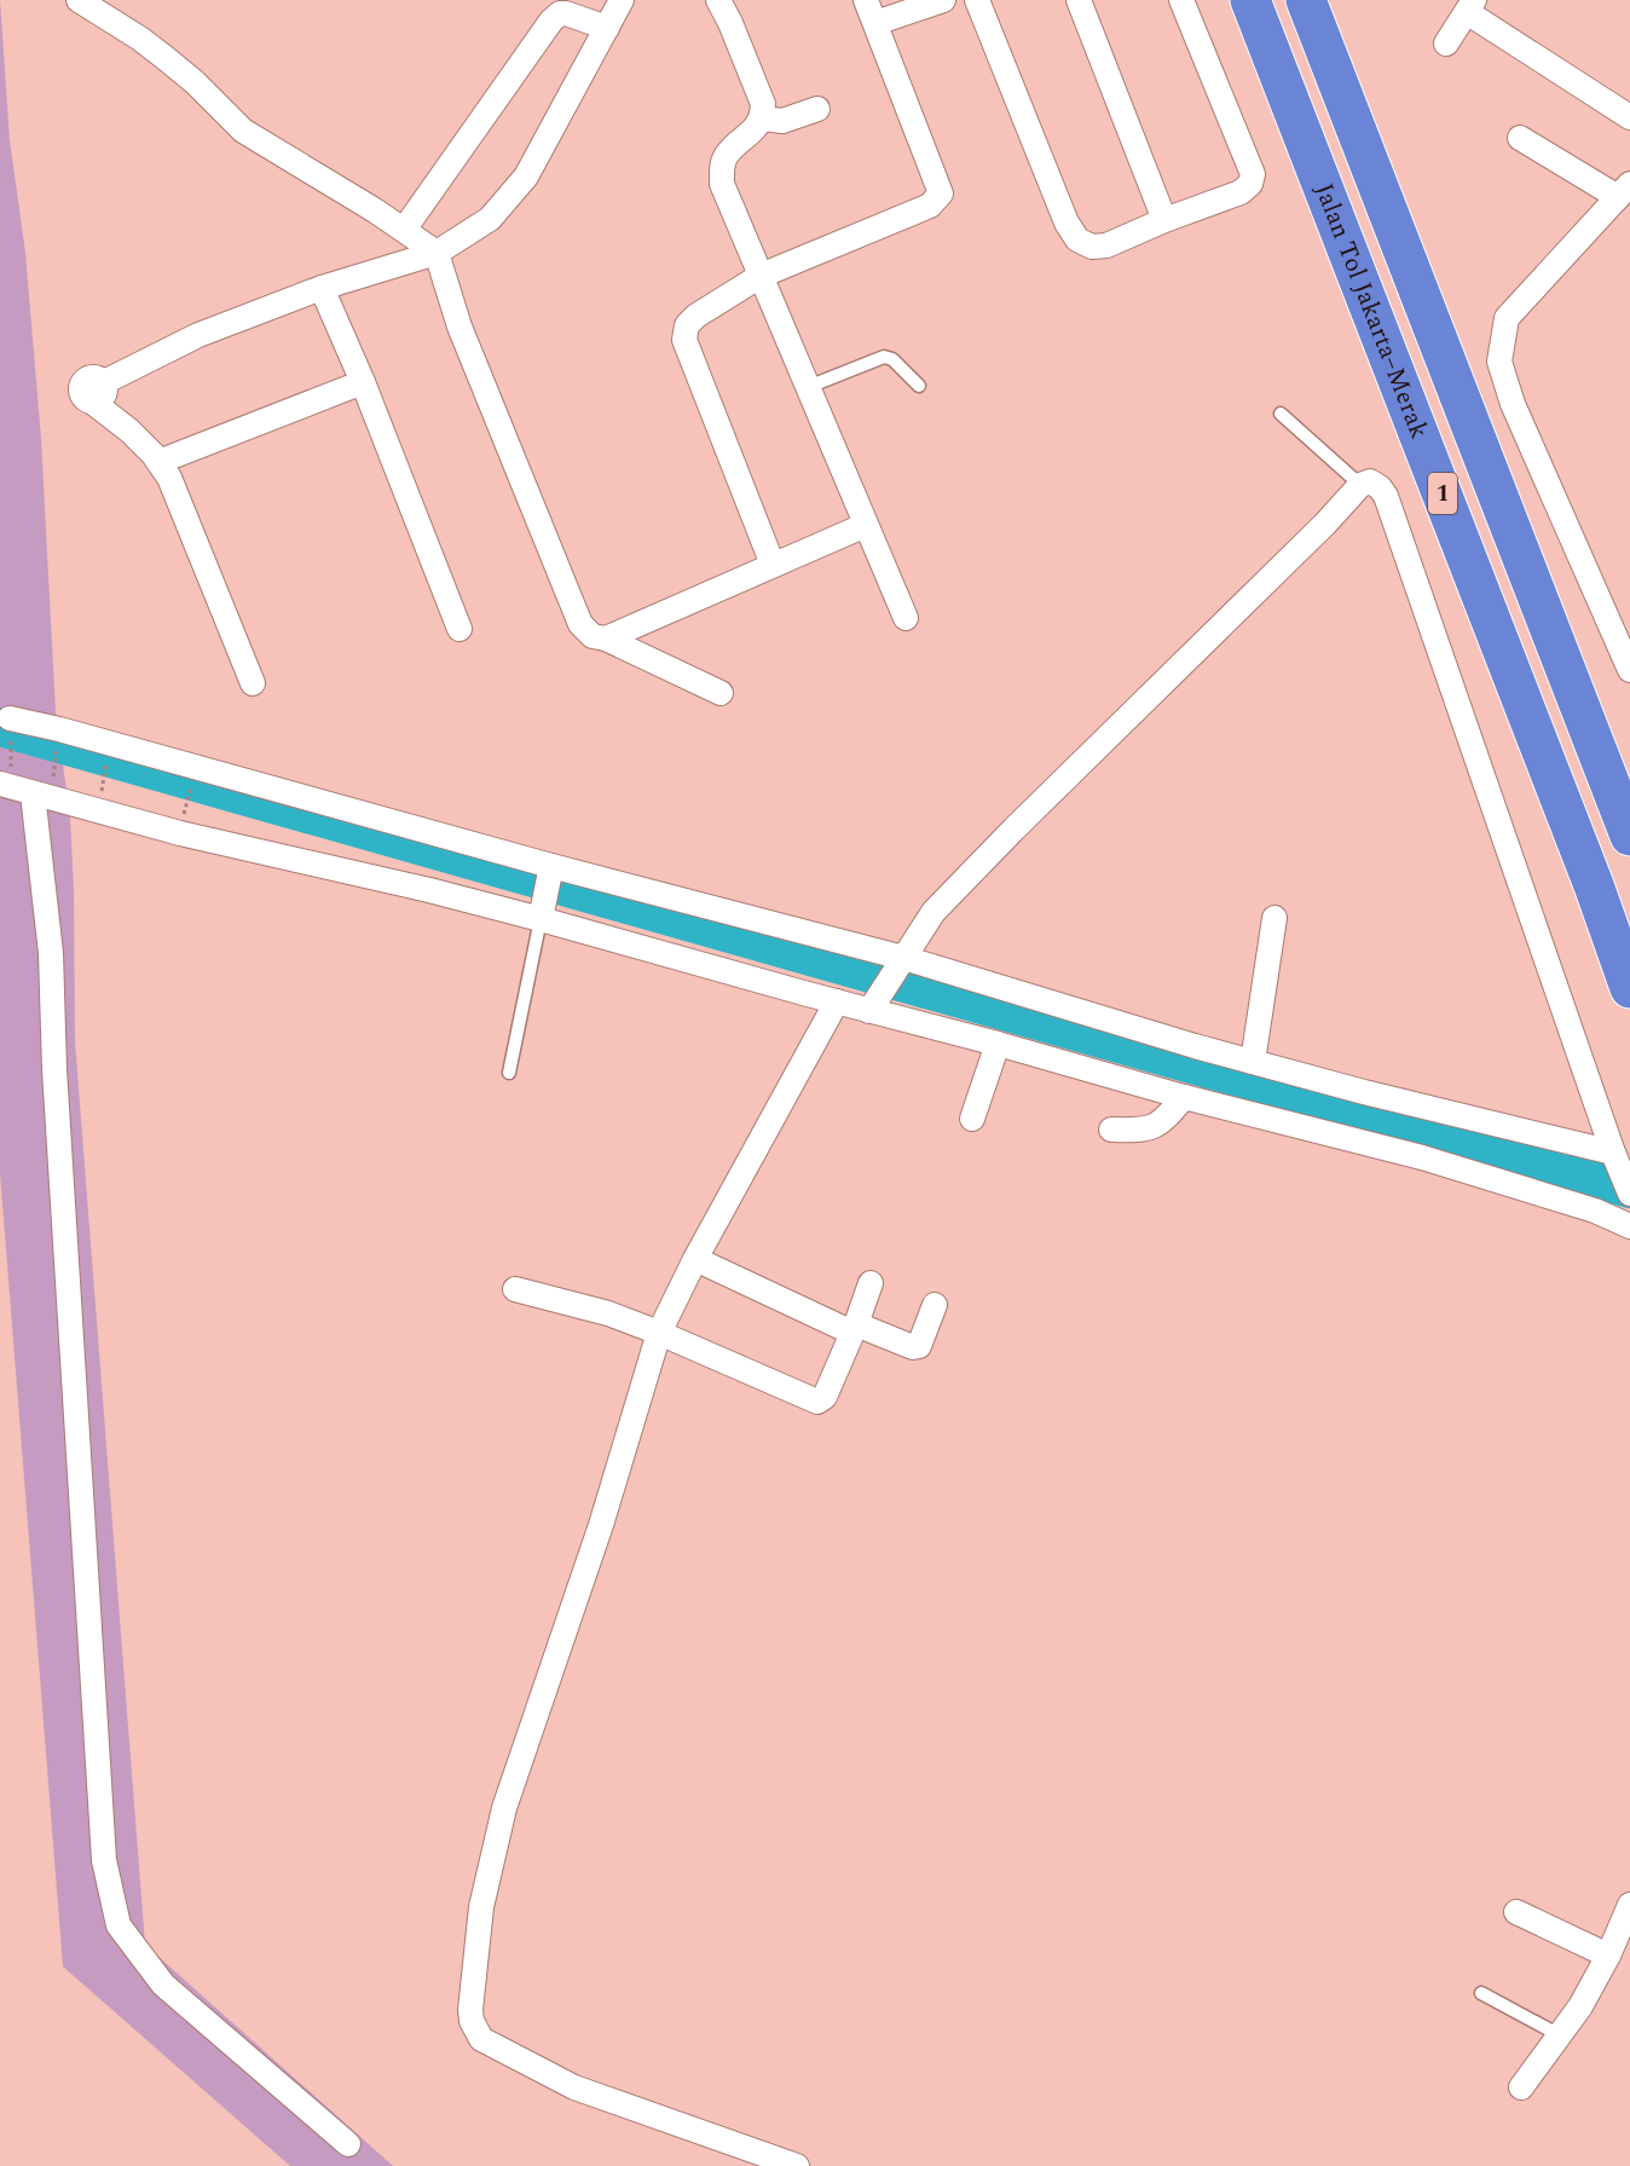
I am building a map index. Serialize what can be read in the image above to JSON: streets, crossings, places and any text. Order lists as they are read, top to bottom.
{
  "streets": {
    "highway": ["Jalan Tol Jakarta–Merak", "1"]
  }
}
